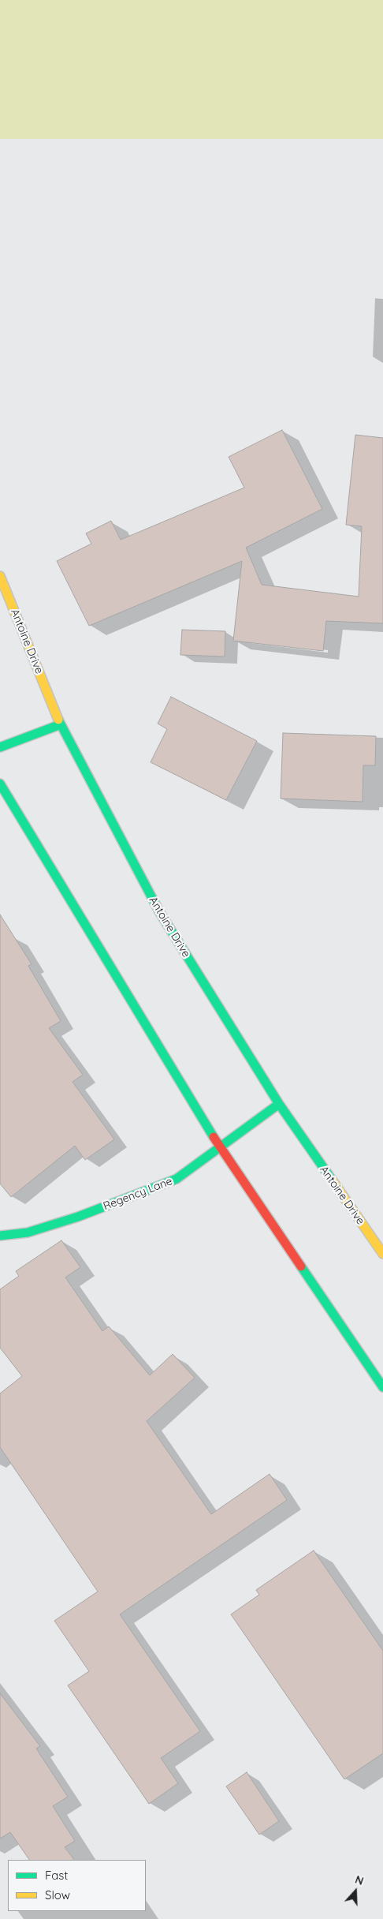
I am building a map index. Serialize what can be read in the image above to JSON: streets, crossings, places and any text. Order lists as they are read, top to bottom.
{
  "streets": {
    "main road": ["Antoine Drive", "Regency Lane"]
  },
  "crossings": [
    ["Antoine Drive", "Regency Lane"]
  ],
  "legend": ["Fast", "Slow"],
  "north": "top"
}
